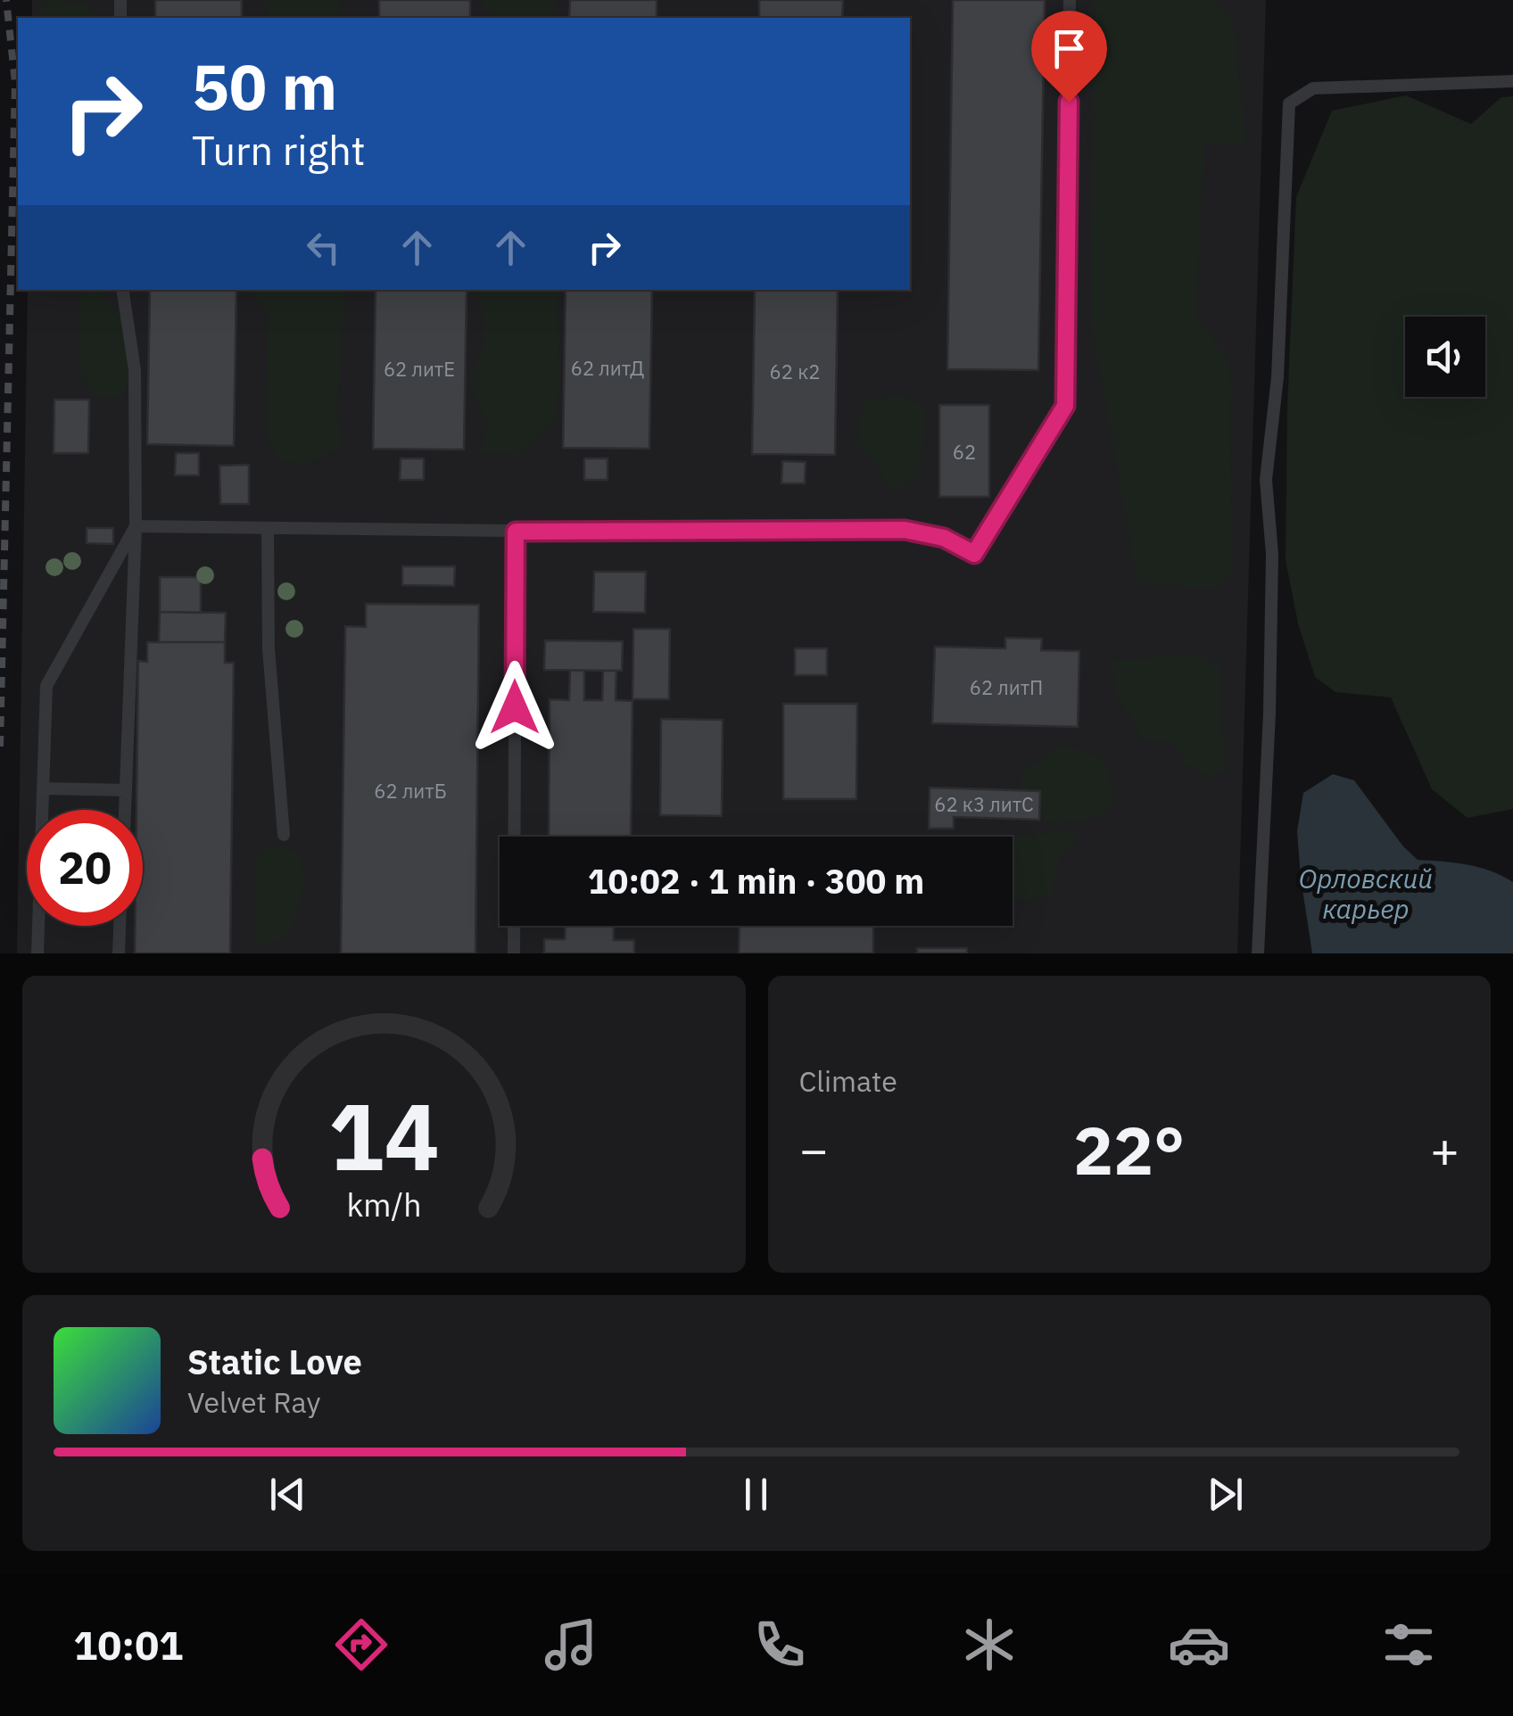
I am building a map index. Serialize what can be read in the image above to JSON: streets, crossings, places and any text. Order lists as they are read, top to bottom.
{
  "water": ["Орловский карьер"],
  "house_numbers": [
    "62 литД",
    "62 литЕ",
    "62 к2",
    "62",
    "62 литП",
    "62 литБ",
    "62 к3 литС"
  ],
  "page": {
    "turn": ["50 m", "Turn right"],
    "limit": "20",
    "trip": "10:02 · 1 min · 300 m",
    "tile": "Climate",
    "heat": ["−", "22°", "+"],
    "song": ["Static Love", "Velvet Ray"],
    "tabs": "10:01",
    "gauge": ["14", "km/h"]
  }
}
